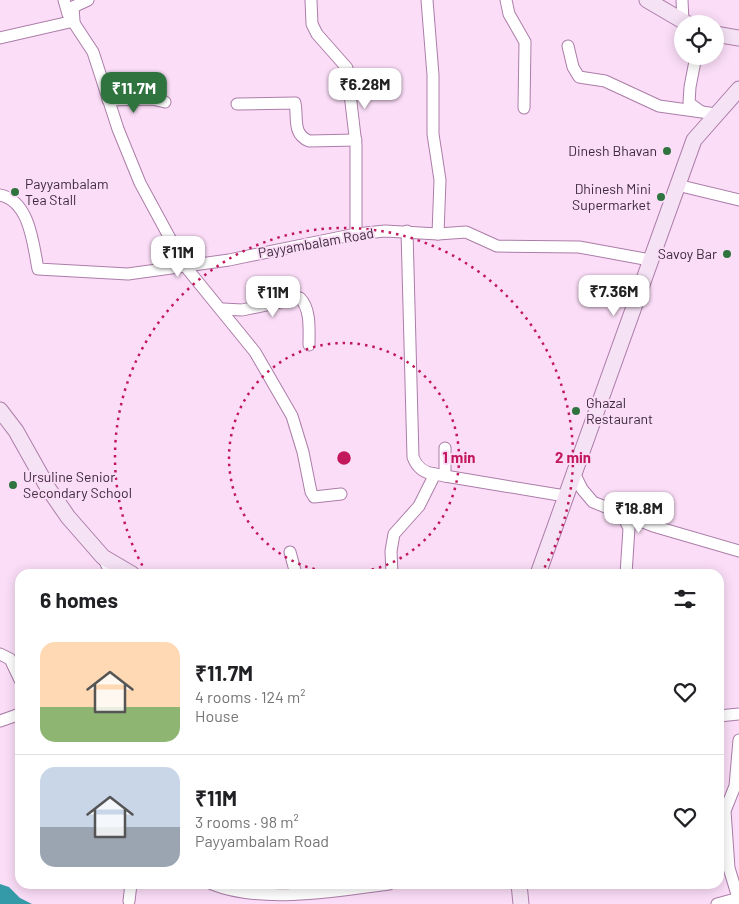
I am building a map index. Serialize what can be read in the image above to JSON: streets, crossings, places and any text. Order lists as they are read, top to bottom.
{
  "streets": {
    "street": ["Payyambalam Road"]
  },
  "places": [
    "Dinesh Bhavan",
    "Payyambalam Tea Stall",
    "Dhinesh Mini Supermarket",
    "Savoy Bar",
    "Ghazal Restaurant",
    "Ursuline Senior Secondary School"
  ],
  "page": {
    "price": [
      "₹6.28M",
      "₹11.7M",
      "₹11M",
      "₹7.36M",
      "₹11M",
      "₹18.8M"
    ],
    "heading": "6 homes",
    "list": [
      {
        "name": "₹11.7M",
        "note": "4 rooms · 124 m² · House"
      },
      {
        "name": "₹11M",
        "note": "3 rooms · 98 m² · Payyambalam Road"
      }
    ]
  },
  "rings": ["1 min", "2 min"]
}
